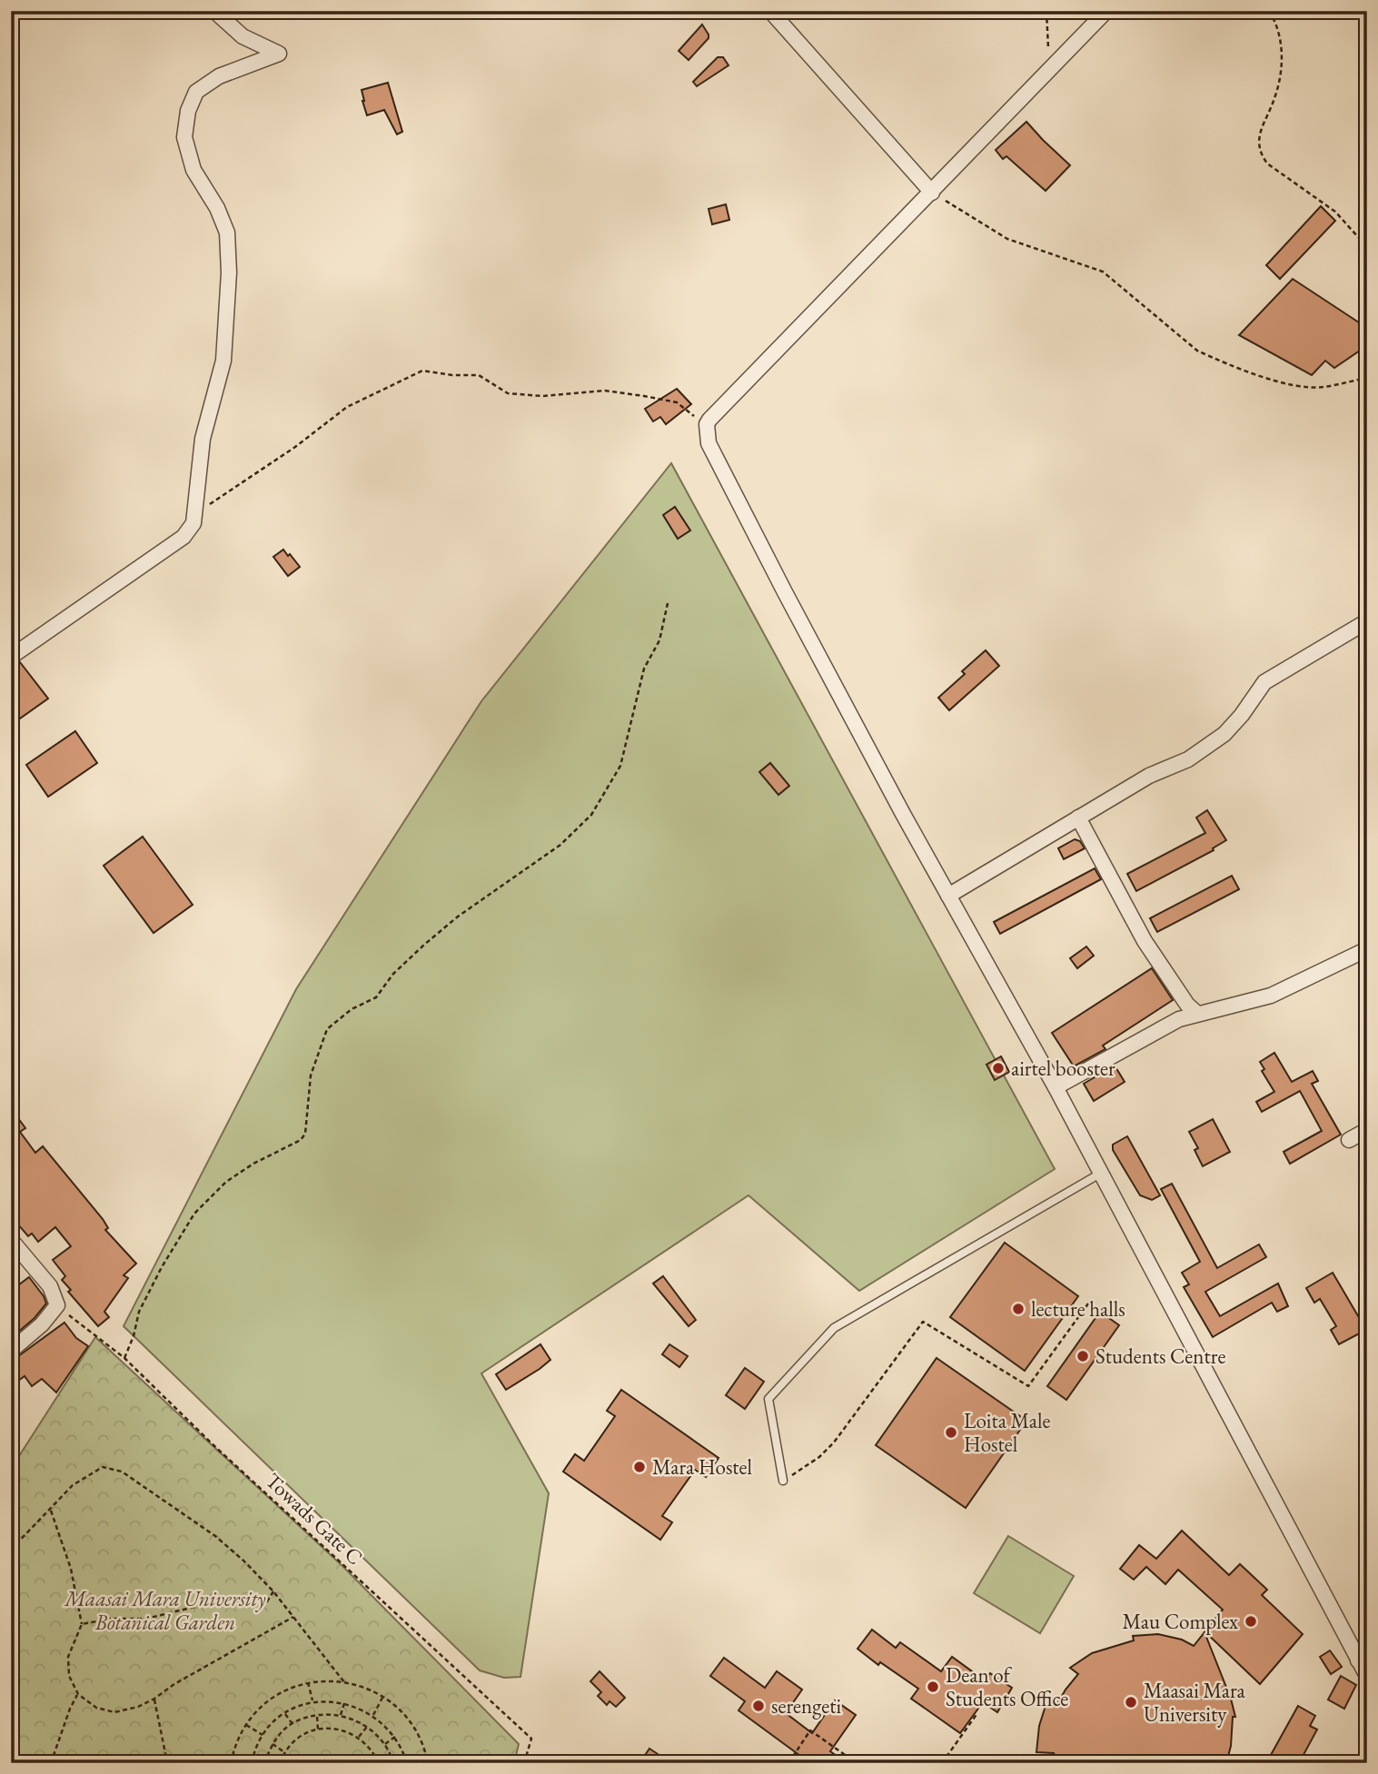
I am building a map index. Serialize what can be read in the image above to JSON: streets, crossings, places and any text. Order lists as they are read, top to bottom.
{
  "streets": {
    "path": ["Towads Gate C"]
  },
  "parks": ["Maasai Mara University Botanical Garden"],
  "places": [
    "airtel booster",
    "lecture halls",
    "Students Centre",
    "Loita Male Hostel",
    "Mara Hostel",
    "Mau Complex",
    "Dean of Students Office",
    "Maasai Mara University",
    "serengeti"
  ]
}
